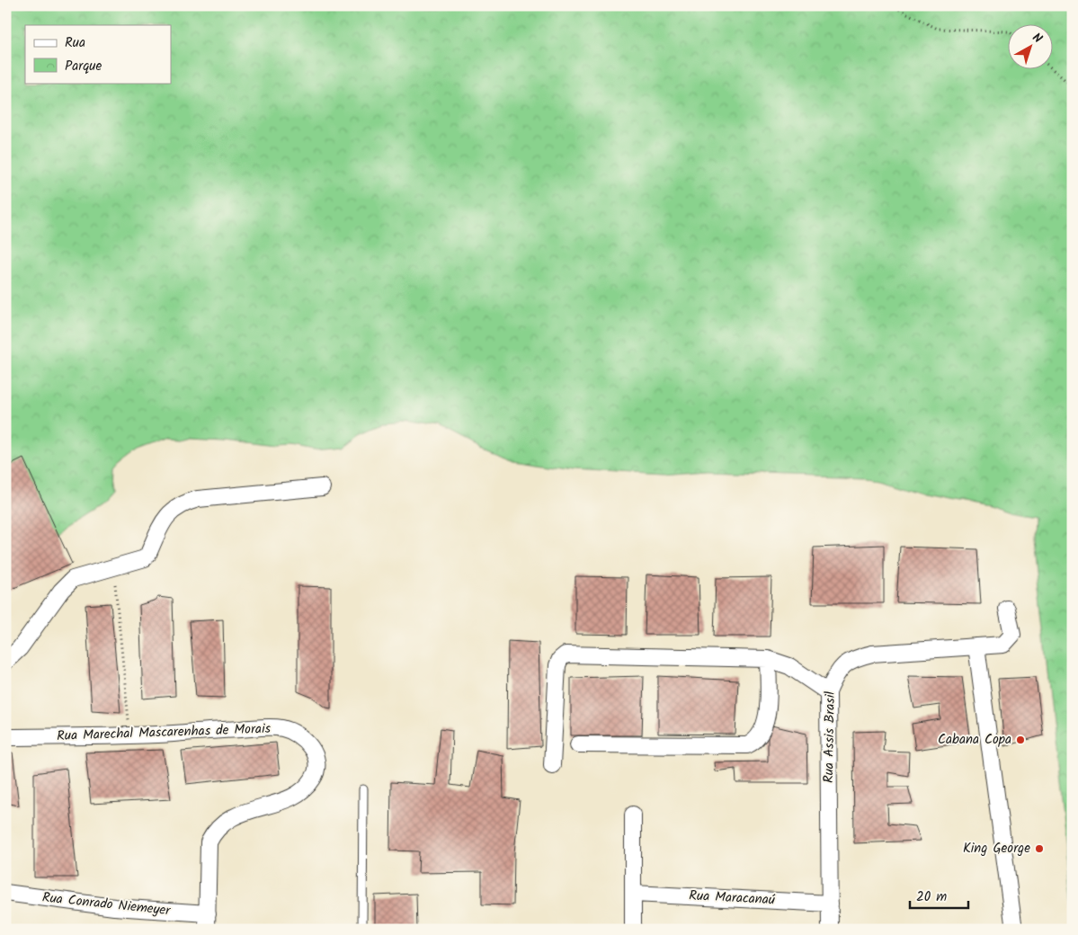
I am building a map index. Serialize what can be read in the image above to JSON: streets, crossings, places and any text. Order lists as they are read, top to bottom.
{
  "streets": {
    "street": [
      "Rua Marechal Mascarenhas de Morais",
      "Rua Assis Brasil",
      "Rua Maracanaú",
      "Rua Conrado Niemeyer"
    ]
  },
  "crossings": [
    ["Rua Marechal Mascarenhas de Morais", "Rua Conrado Niemeyer"],
    ["Rua Assis Brasil", "Rua Maracanaú"]
  ],
  "places": ["Cabana Copa", "King George"],
  "legend": ["Rua", "Parque"],
  "scale_bar": "20 m",
  "north": "top right"
}
